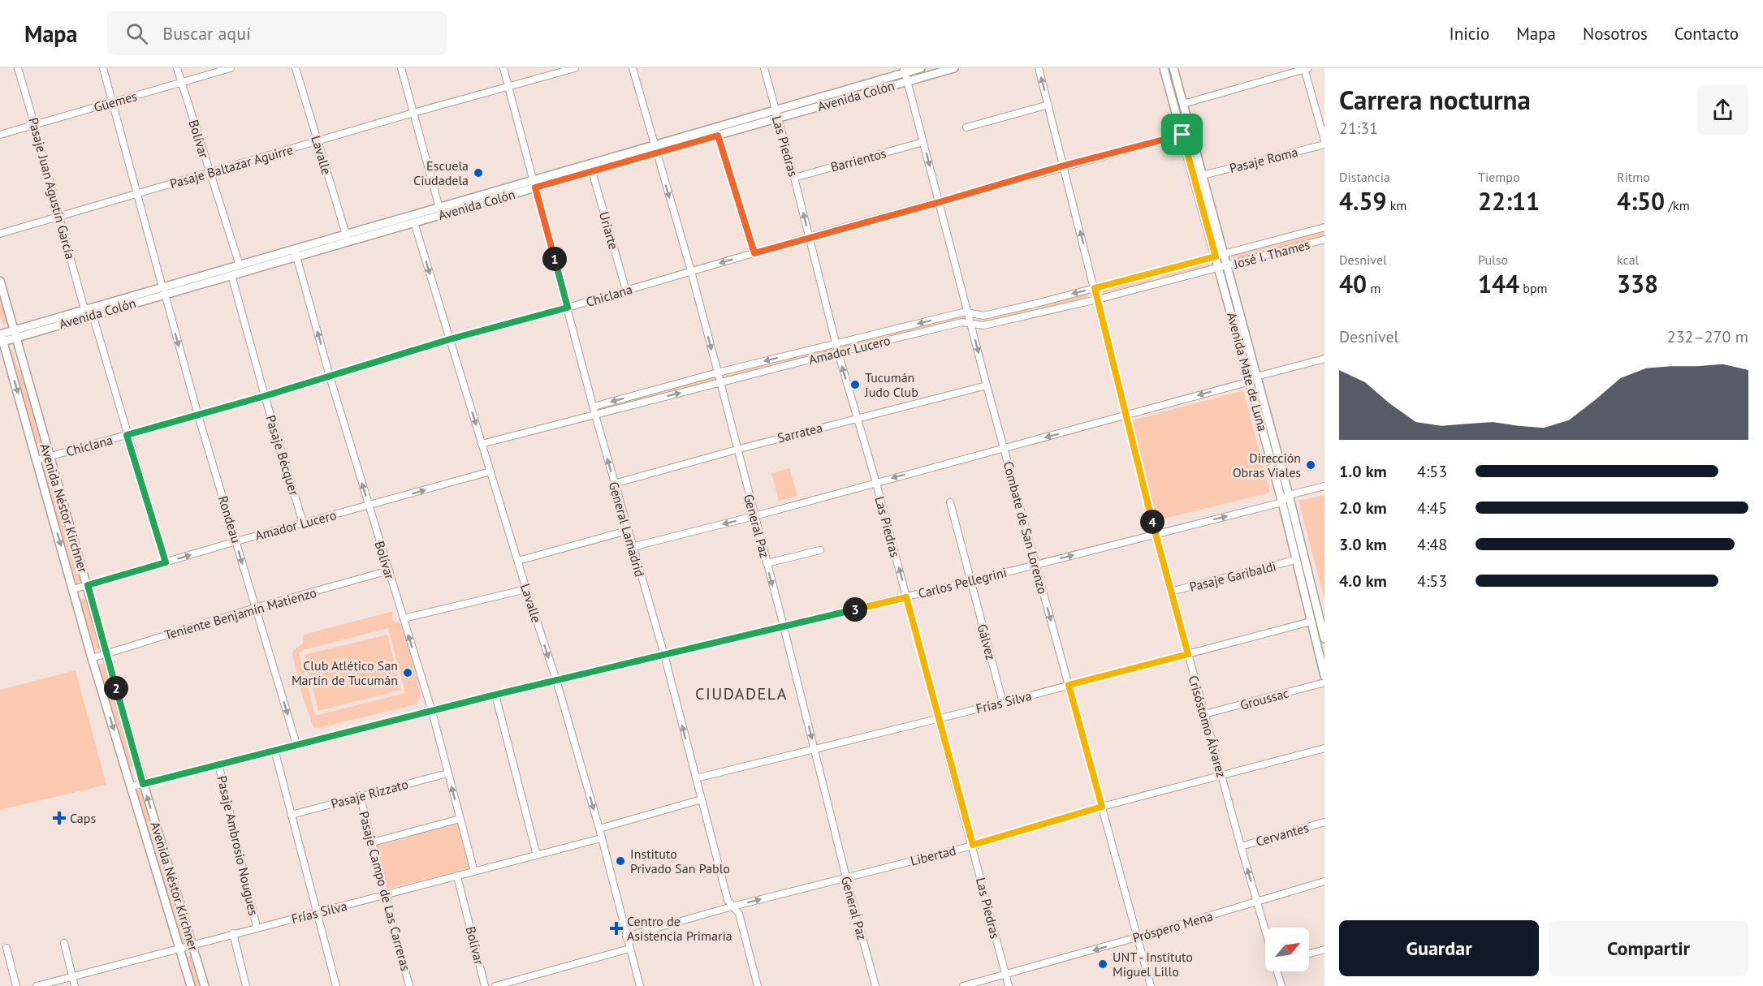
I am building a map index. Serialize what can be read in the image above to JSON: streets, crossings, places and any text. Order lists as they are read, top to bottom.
{
  "streets": {
    "main road": ["Avenida Colón", "Avenida Mate de Luna", "Avenida Néstor Kirchner"],
    "street": [
      "Güemes",
      "Bolívar",
      "Las Piedras",
      "Lavalle",
      "Barrientos",
      "Pasaje Roma",
      "Pasaje Baltazar Aguirre",
      "Pasaje Juan Agustín García",
      "Uriarte",
      "José I. Thames",
      "Chiclana",
      "Amador Lucero",
      "Sarratea",
      "Pasaje Bécquer",
      "Rondeau",
      "General Paz",
      "Combate de San Lorenzo",
      "General Lamadrid",
      "Pasaje Garibaldi",
      "Carlos Pellegrini",
      "Teniente Benjamín Matienzo",
      "Gálvez",
      "Groussac",
      "Frías Silva",
      "Crisóstomo Álvarez",
      "Pasaje Rizzato",
      "Cervantes",
      "Pasaje Ambrosio Nougues",
      "Libertad",
      "Pasaje Campo de Las Carreras",
      "Próspero Mena"
    ]
  },
  "crossings": [
    ["Avenida Colón", "Bolívar"],
    ["Avenida Colón", "Las Piedras"],
    ["Avenida Colón", "Lavalle"],
    ["Avenida Colón", "Pasaje Juan Agustín García"],
    ["Avenida Colón", "Uriarte"],
    ["Avenida Colón", "Pasaje Bécquer"],
    ["Avenida Colón", "Avenida Néstor Kirchner"],
    ["Avenida Colón", "Rondeau"],
    ["Avenida Colón", "General Paz"],
    ["Avenida Colón", "Combate de San Lorenzo"],
    ["Avenida Colón", "General Lamadrid"],
    ["Güemes", "Bolívar"],
    ["Güemes", "Pasaje Juan Agustín García"],
    ["Güemes", "Rondeau"],
    ["Bolívar", "Pasaje Baltazar Aguirre"],
    ["Bolívar", "Chiclana"],
    ["Bolívar", "Amador Lucero"],
    ["Bolívar", "Carlos Pellegrini"],
    ["Bolívar", "Teniente Benjamín Matienzo"],
    ["Bolívar", "Frías Silva"],
    ["Bolívar", "Pasaje Rizzato"],
    ["Las Piedras", "Barrientos"],
    ["Las Piedras", "Chiclana"],
    ["Las Piedras", "Amador Lucero"],
    ["Las Piedras", "Sarratea"],
    ["Las Piedras", "Carlos Pellegrini"],
    ["Las Piedras", "Frías Silva"],
    ["Las Piedras", "Libertad"],
    ["Las Piedras", "Próspero Mena"],
    ["Lavalle", "Pasaje Baltazar Aguirre"],
    ["Lavalle", "Chiclana"],
    ["Lavalle", "Amador Lucero"],
    ["Lavalle", "Carlos Pellegrini"],
    ["Lavalle", "Frías Silva"],
    ["Lavalle", "Libertad"],
    ["Barrientos", "Combate de San Lorenzo"],
    ["Pasaje Roma", "Avenida Mate de Luna"],
    ["Pasaje Baltazar Aguirre", "Pasaje Juan Agustín García"],
    ["Pasaje Baltazar Aguirre", "Rondeau"],
    ["Pasaje Baltazar Aguirre", "General Lamadrid"],
    ["Uriarte", "Chiclana"],
    ["José I. Thames", "Amador Lucero"],
    ["José I. Thames", "Avenida Mate de Luna"],
    ["Chiclana", "Avenida Mate de Luna"],
    ["Chiclana", "Pasaje Bécquer"],
    ["Chiclana", "Avenida Néstor Kirchner"],
    ["Chiclana", "Rondeau"],
    ["Chiclana", "General Paz"],
    ["Chiclana", "Combate de San Lorenzo"],
    ["Chiclana", "General Lamadrid"],
    ["Chiclana", "Crisóstomo Álvarez"],
    ["Amador Lucero", "Avenida Mate de Luna"],
    ["Amador Lucero", "Pasaje Bécquer"],
    ["Amador Lucero", "Avenida Néstor Kirchner"],
    ["Amador Lucero", "Rondeau"],
    ["Amador Lucero", "General Paz"],
    ["Amador Lucero", "Combate de San Lorenzo"],
    ["Amador Lucero", "General Lamadrid"],
    ["Amador Lucero", "Crisóstomo Álvarez"],
    ["Avenida Mate de Luna", "Pasaje Garibaldi"],
    ["Avenida Mate de Luna", "Carlos Pellegrini"],
    ["Avenida Mate de Luna", "Frías Silva"],
    ["Sarratea", "General Paz"],
    ["Sarratea", "Combate de San Lorenzo"],
    ["Sarratea", "General Lamadrid"],
    ["Avenida Néstor Kirchner", "Carlos Pellegrini"],
    ["Avenida Néstor Kirchner", "Teniente Benjamín Matienzo"],
    ["Avenida Néstor Kirchner", "Frías Silva"],
    ["Rondeau", "Carlos Pellegrini"],
    ["Rondeau", "Teniente Benjamín Matienzo"],
    ["General Paz", "Carlos Pellegrini"],
    ["General Paz", "Frías Silva"],
    ["General Paz", "Libertad"],
    ["Combate de San Lorenzo", "Carlos Pellegrini"],
    ["Combate de San Lorenzo", "Frías Silva"],
    ["Combate de San Lorenzo", "Libertad"],
    ["Combate de San Lorenzo", "Próspero Mena"],
    ["General Lamadrid", "Carlos Pellegrini"],
    ["General Lamadrid", "Frías Silva"],
    ["General Lamadrid", "Libertad"],
    ["Pasaje Garibaldi", "Crisóstomo Álvarez"],
    ["Carlos Pellegrini", "Gálvez"],
    ["Carlos Pellegrini", "Crisóstomo Álvarez"],
    ["Carlos Pellegrini", "Pasaje Ambrosio Nougues"],
    ["Gálvez", "Frías Silva"],
    ["Groussac", "Crisóstomo Álvarez"],
    ["Frías Silva", "Crisóstomo Álvarez"],
    ["Frías Silva", "Pasaje Ambrosio Nougues"],
    ["Frías Silva", "Pasaje Campo de Las Carreras"],
    ["Crisóstomo Álvarez", "Cervantes"],
    ["Crisóstomo Álvarez", "Libertad"],
    ["Crisóstomo Álvarez", "Próspero Mena"],
    ["Pasaje Rizzato", "Pasaje Campo de Las Carreras"]
  ],
  "one_way": [
    "Bolívar",
    "Lavalle",
    "Rondeau",
    "General Paz",
    "Próspero Mena"
  ],
  "districts": ["CIUDADELA"],
  "places": {
    "other": [
      "Escuela Ciudadela",
      "Tucumán Judo Club",
      "Dirección Obras Viales",
      "Club Atlético San Martín de Tucumán",
      "Instituto Privado San Pablo",
      "UNT - Instituto Miguel Lillo"
    ],
    "health": ["Caps", "Centro de Asistencia Primaria"]
  },
  "north": "top right",
  "page": {
    "header": "Mapa",
    "search": "Buscar aquí",
    "nav": [
      "Inicio",
      "Mapa",
      "Nosotros",
      "Contacto"
    ],
    "heading": ["Carrera nocturna", "21:31"],
    "stats": [
      ["Distancia", "4.59 km"],
      ["Tiempo", "22:11"],
      ["Ritmo", "4:50 /km"],
      ["Desnivel", "40 m"],
      ["Pulso", "144 bpm"],
      ["kcal", "338"]
    ],
    "pins": [
      "1",
      "4",
      "3",
      "2"
    ],
    "chart": ["Desnivel", "232–270 m"],
    "list": [
      {
        "name": "1.0 km",
        "note": "4:53"
      },
      {
        "name": "2.0 km",
        "note": "4:45"
      },
      {
        "name": "3.0 km",
        "note": "4:48"
      },
      {
        "name": "4.0 km",
        "note": "4:53"
      }
    ],
    "buttons": ["Guardar", "Compartir"]
  }
}
